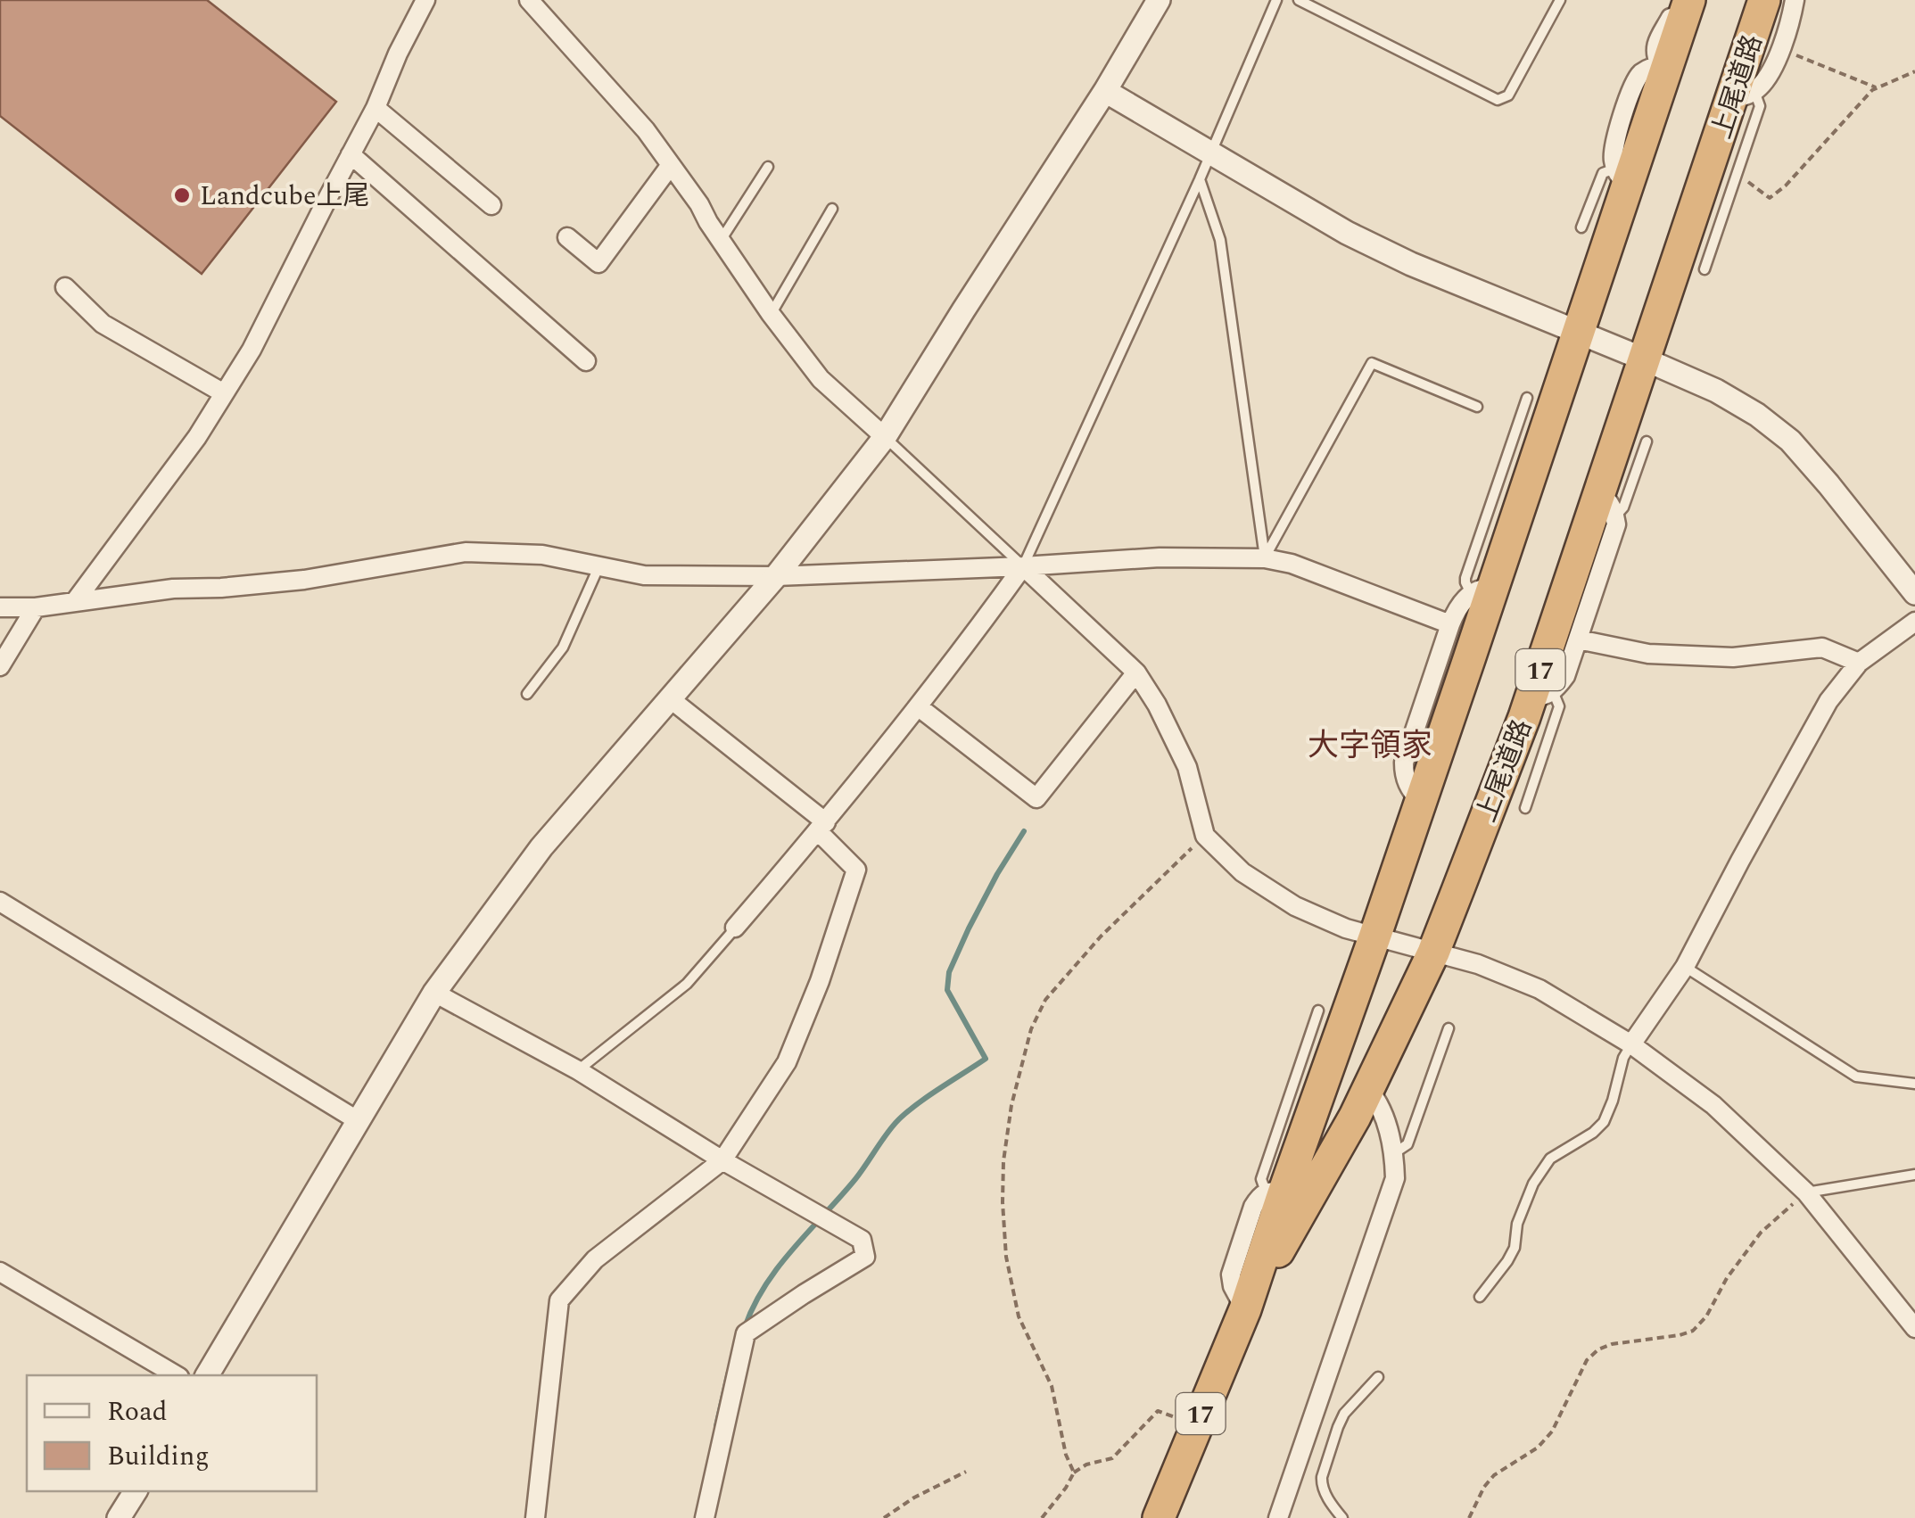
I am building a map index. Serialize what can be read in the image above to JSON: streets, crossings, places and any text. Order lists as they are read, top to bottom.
{
  "streets": {
    "highway": ["上尾道路", "17"]
  },
  "districts": ["大字領家"],
  "places": ["Landcube上尾"],
  "legend": ["Road", "Building"]
}
